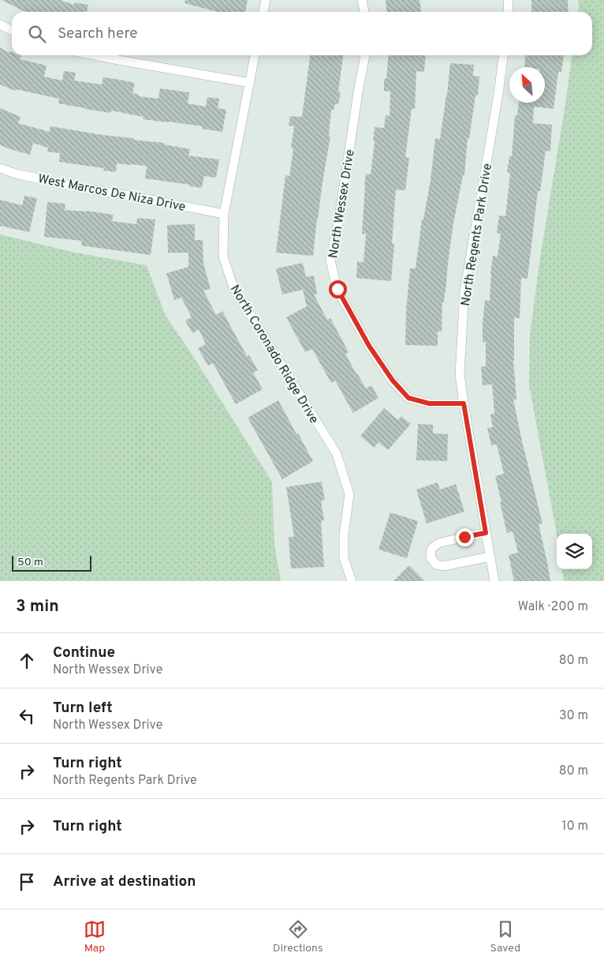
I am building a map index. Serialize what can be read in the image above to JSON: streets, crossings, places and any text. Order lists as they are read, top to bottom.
{
  "streets": {
    "street": [
      "West Marcos De Niza Drive",
      "North Wessex Drive",
      "North Regents Park Drive",
      "North Coronado Ridge Drive"
    ]
  },
  "crossings": [
    ["West Marcos De Niza Drive", "North Coronado Ridge Drive"],
    ["North Wessex Drive", "North Regents Park Drive"]
  ],
  "scale_bar": "50 m",
  "north": "top left",
  "page": {
    "search": "Search here",
    "scale": "50 m",
    "heading": ["3 min", "Walk · 200 m"],
    "list": [
      ["Continue", "North Wessex Drive", "80 m"],
      ["Turn left", "North Wessex Drive", "30 m"],
      ["Turn right", "North Regents Park Drive", "80 m"],
      ["Turn right", "10 m"],
      "Arrive at destination"
    ],
    "nav": ["Map", "Directions", "Saved"]
  }
}
